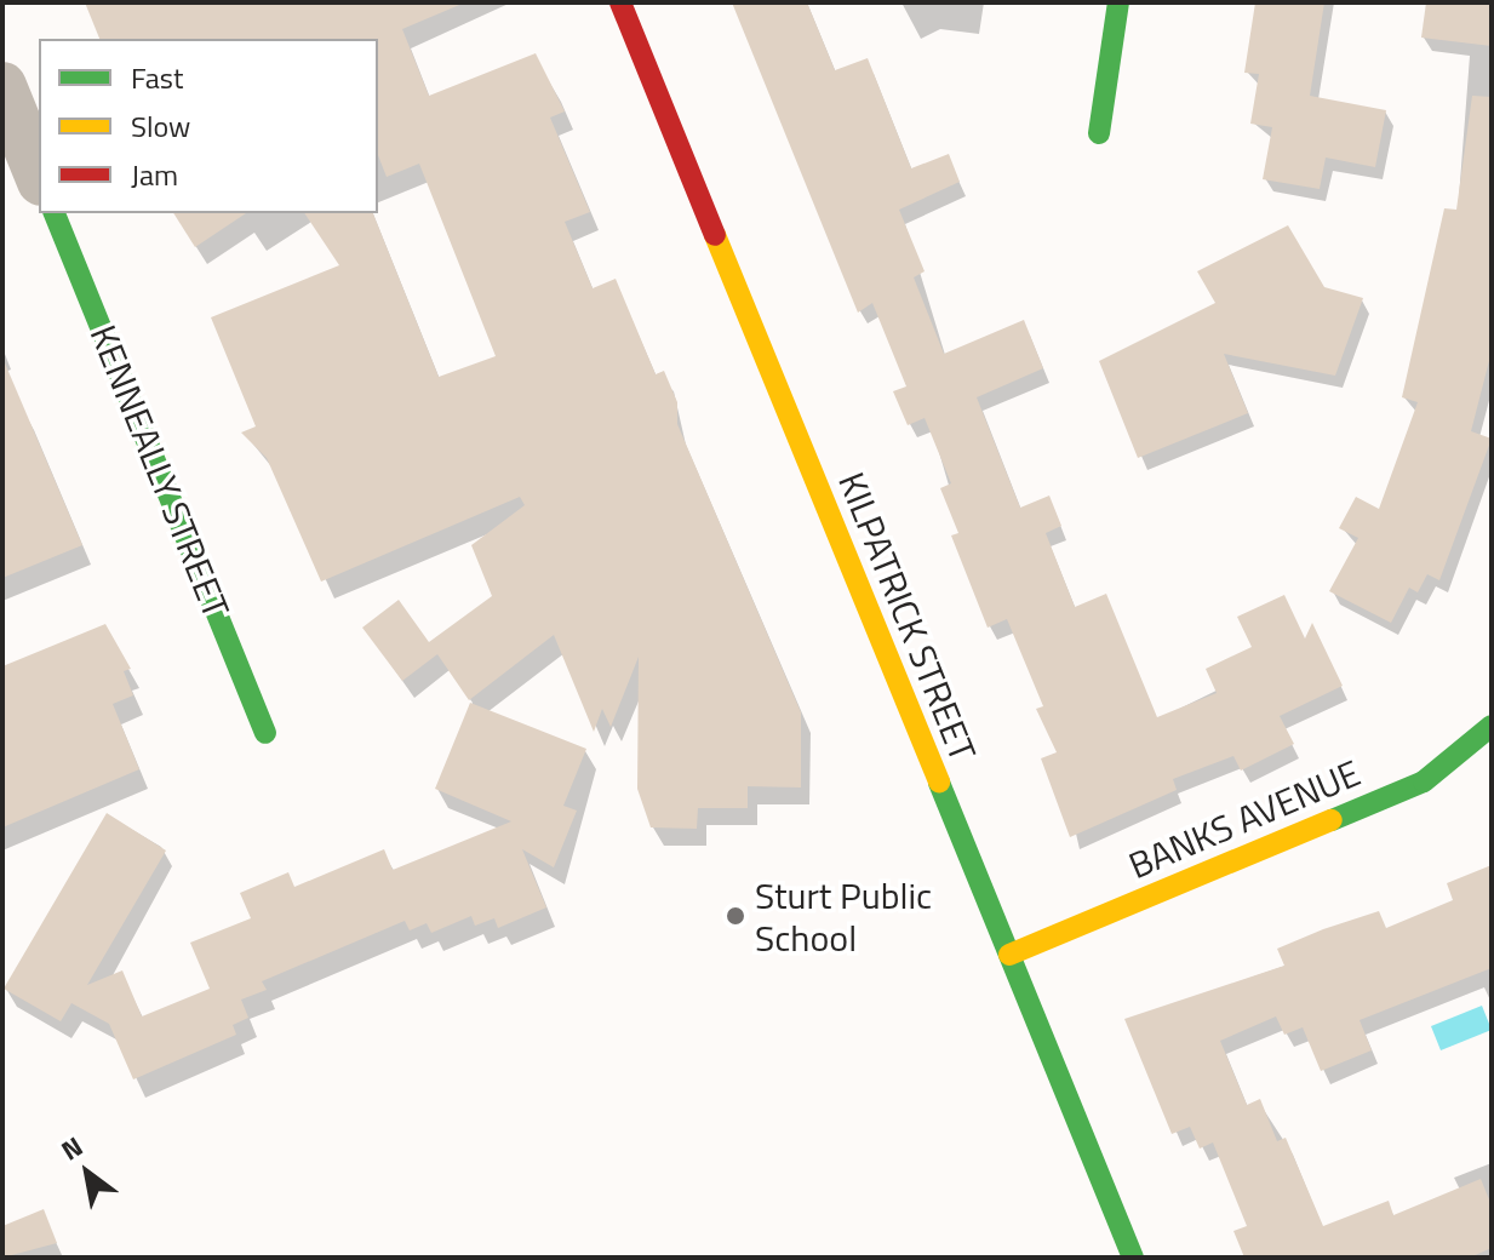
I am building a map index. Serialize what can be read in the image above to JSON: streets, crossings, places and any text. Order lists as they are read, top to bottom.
{
  "streets": {
    "street": ["KENNEALLY STREET", "KILPATRICK STREET", "BANKS AVENUE"]
  },
  "crossings": [
    ["KILPATRICK STREET", "BANKS AVENUE"]
  ],
  "places": ["Sturt Public School"],
  "legend": ["Fast", "Slow", "Jam"],
  "north": "top left"
}
